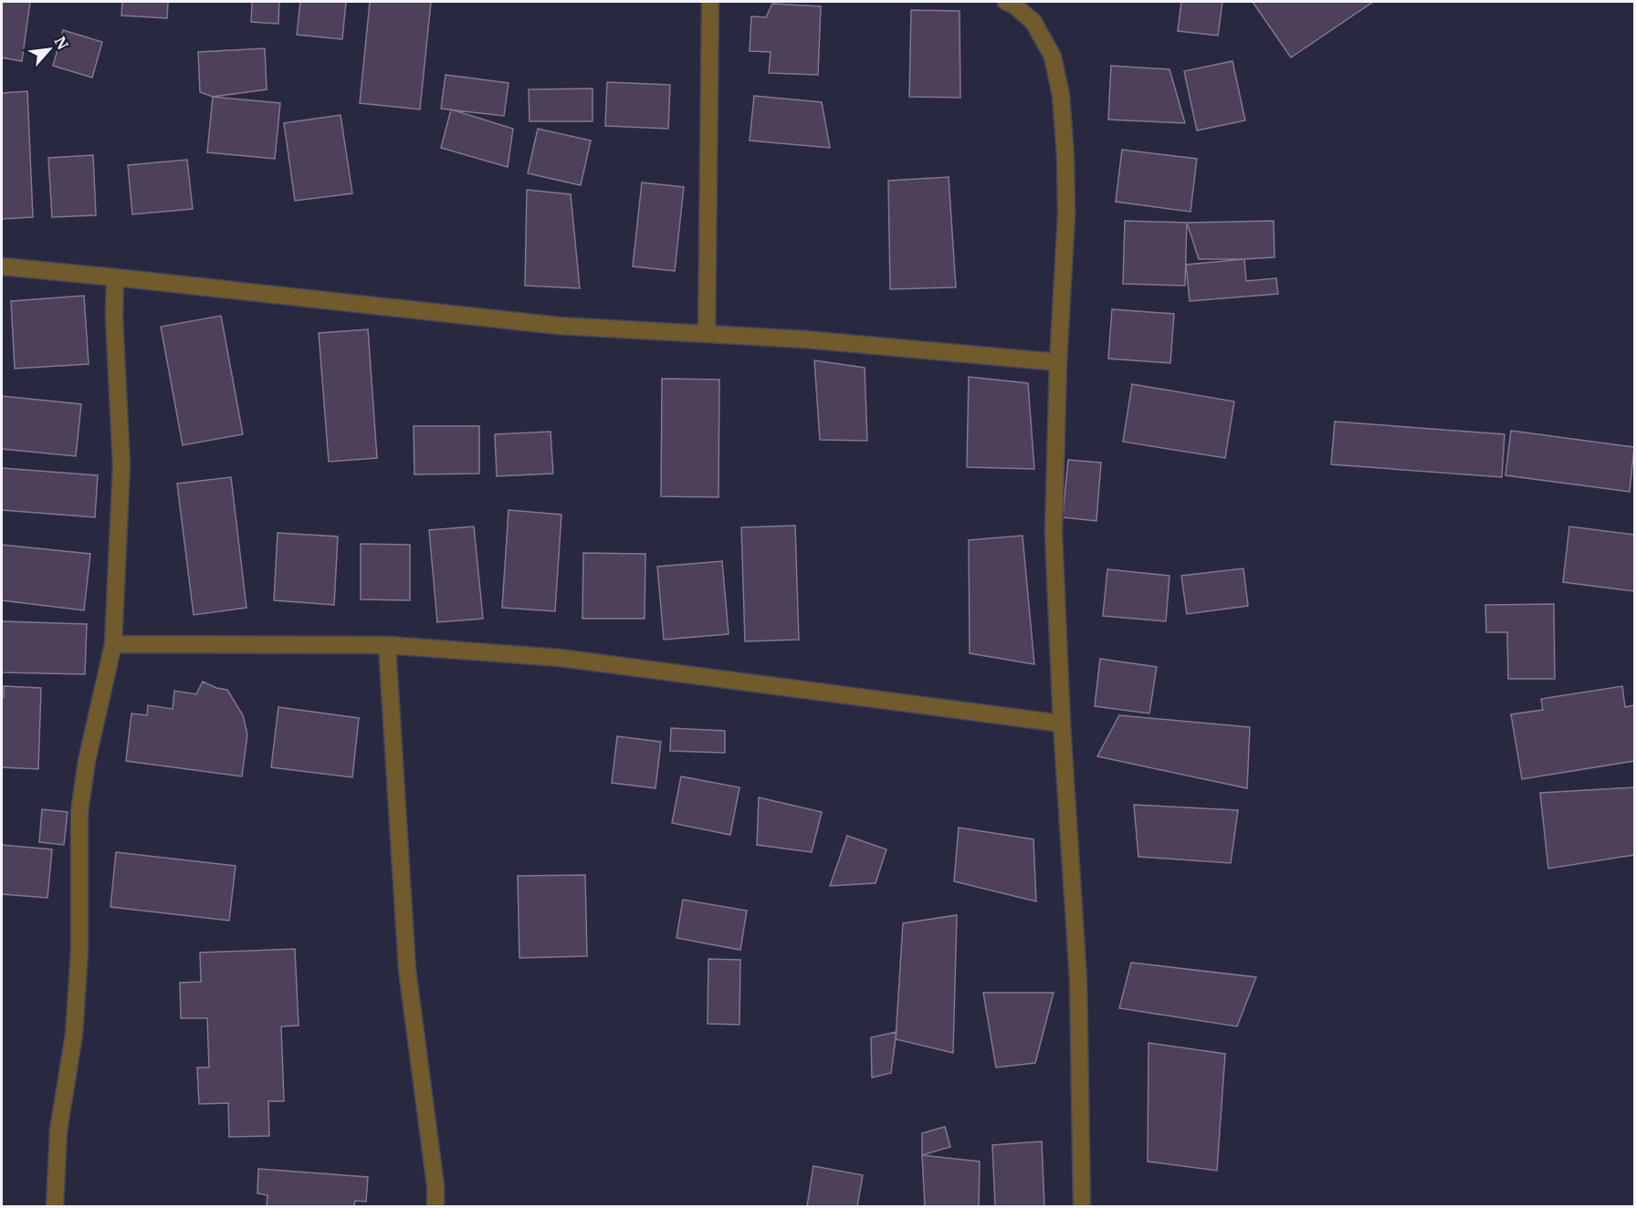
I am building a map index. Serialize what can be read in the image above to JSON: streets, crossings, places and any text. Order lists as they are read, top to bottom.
{
  "north": "top right"
}
